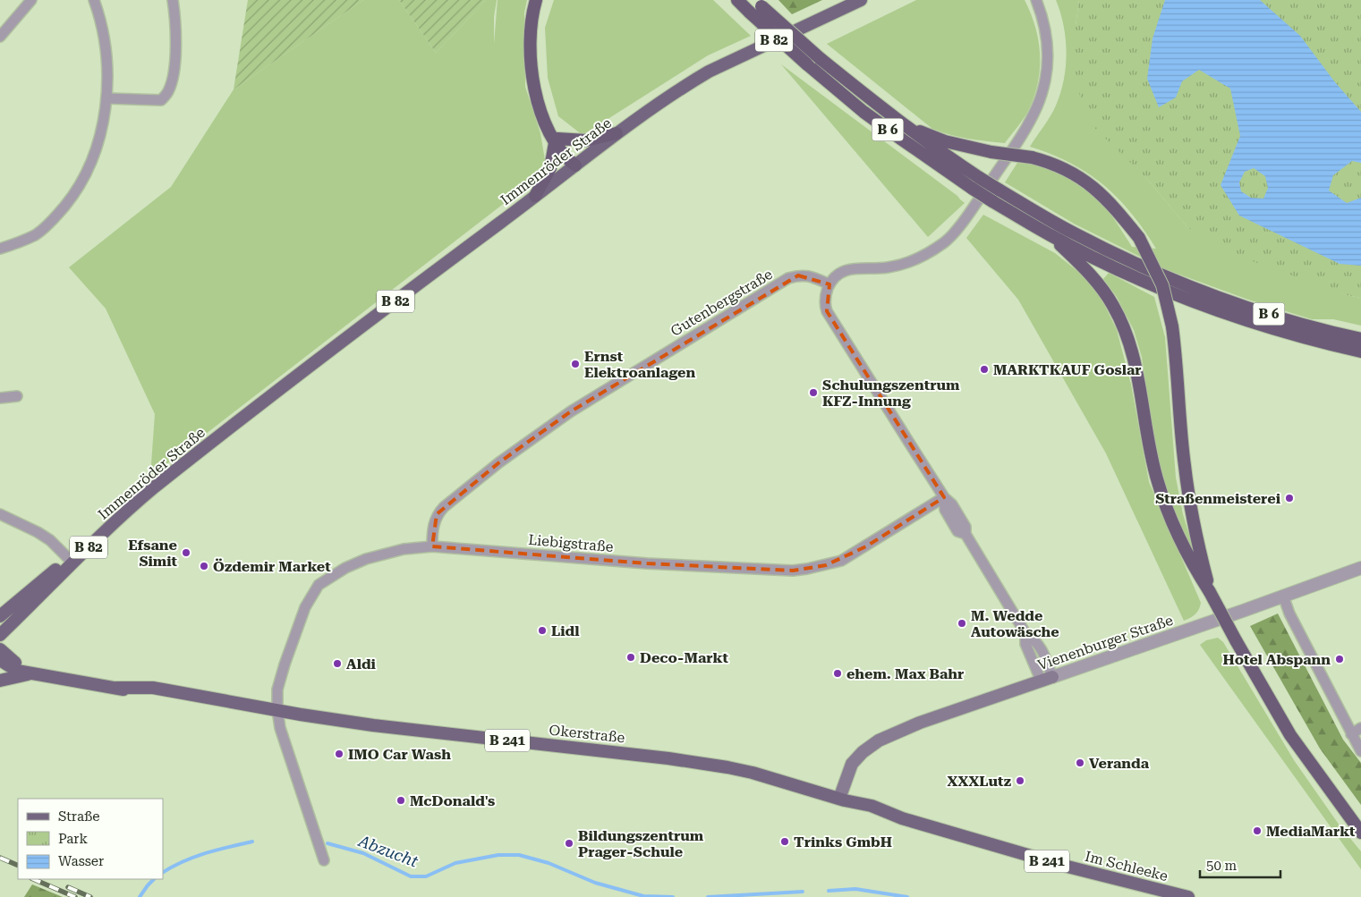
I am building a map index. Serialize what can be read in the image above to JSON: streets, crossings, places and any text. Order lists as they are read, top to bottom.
{
  "streets": {
    "highway": ["B 6"],
    "main road": [
      "B 82",
      "Immenröder Straße",
      "Vienenburger Straße",
      "Okerstraße",
      "B 241",
      "Im Schleeke"
    ],
    "street": ["Gutenbergstraße", "Liebigstraße"]
  },
  "crossings": [
    ["Gutenbergstraße", "Liebigstraße"],
    ["Liebigstraße", "Okerstraße"],
    ["Vienenburger Straße", "Okerstraße"],
    ["Vienenburger Straße", "Im Schleeke"],
    ["Okerstraße", "Im Schleeke"]
  ],
  "water": ["Abzucht"],
  "places": [
    "Ernst Elektroanlagen",
    "MARKTKAUF Goslar",
    "Schulungszentrum KFZ-Innung",
    "Straßenmeisterei",
    "Efsane Simit",
    "Özdemir Market",
    "M. Wedde Autowäsche",
    "Lidl",
    "Deco-Markt",
    "Hotel Abspann",
    "Aldi",
    "ehem. Max Bahr",
    "IMO Car Wash",
    "Veranda",
    "XXXLutz",
    "McDonald's",
    "MediaMarkt",
    "Trinks GmbH",
    "Bildungszentrum Prager-Schule"
  ],
  "legend": ["Straße", "Park", "Wasser"],
  "scale_bar": "50 m"
}
